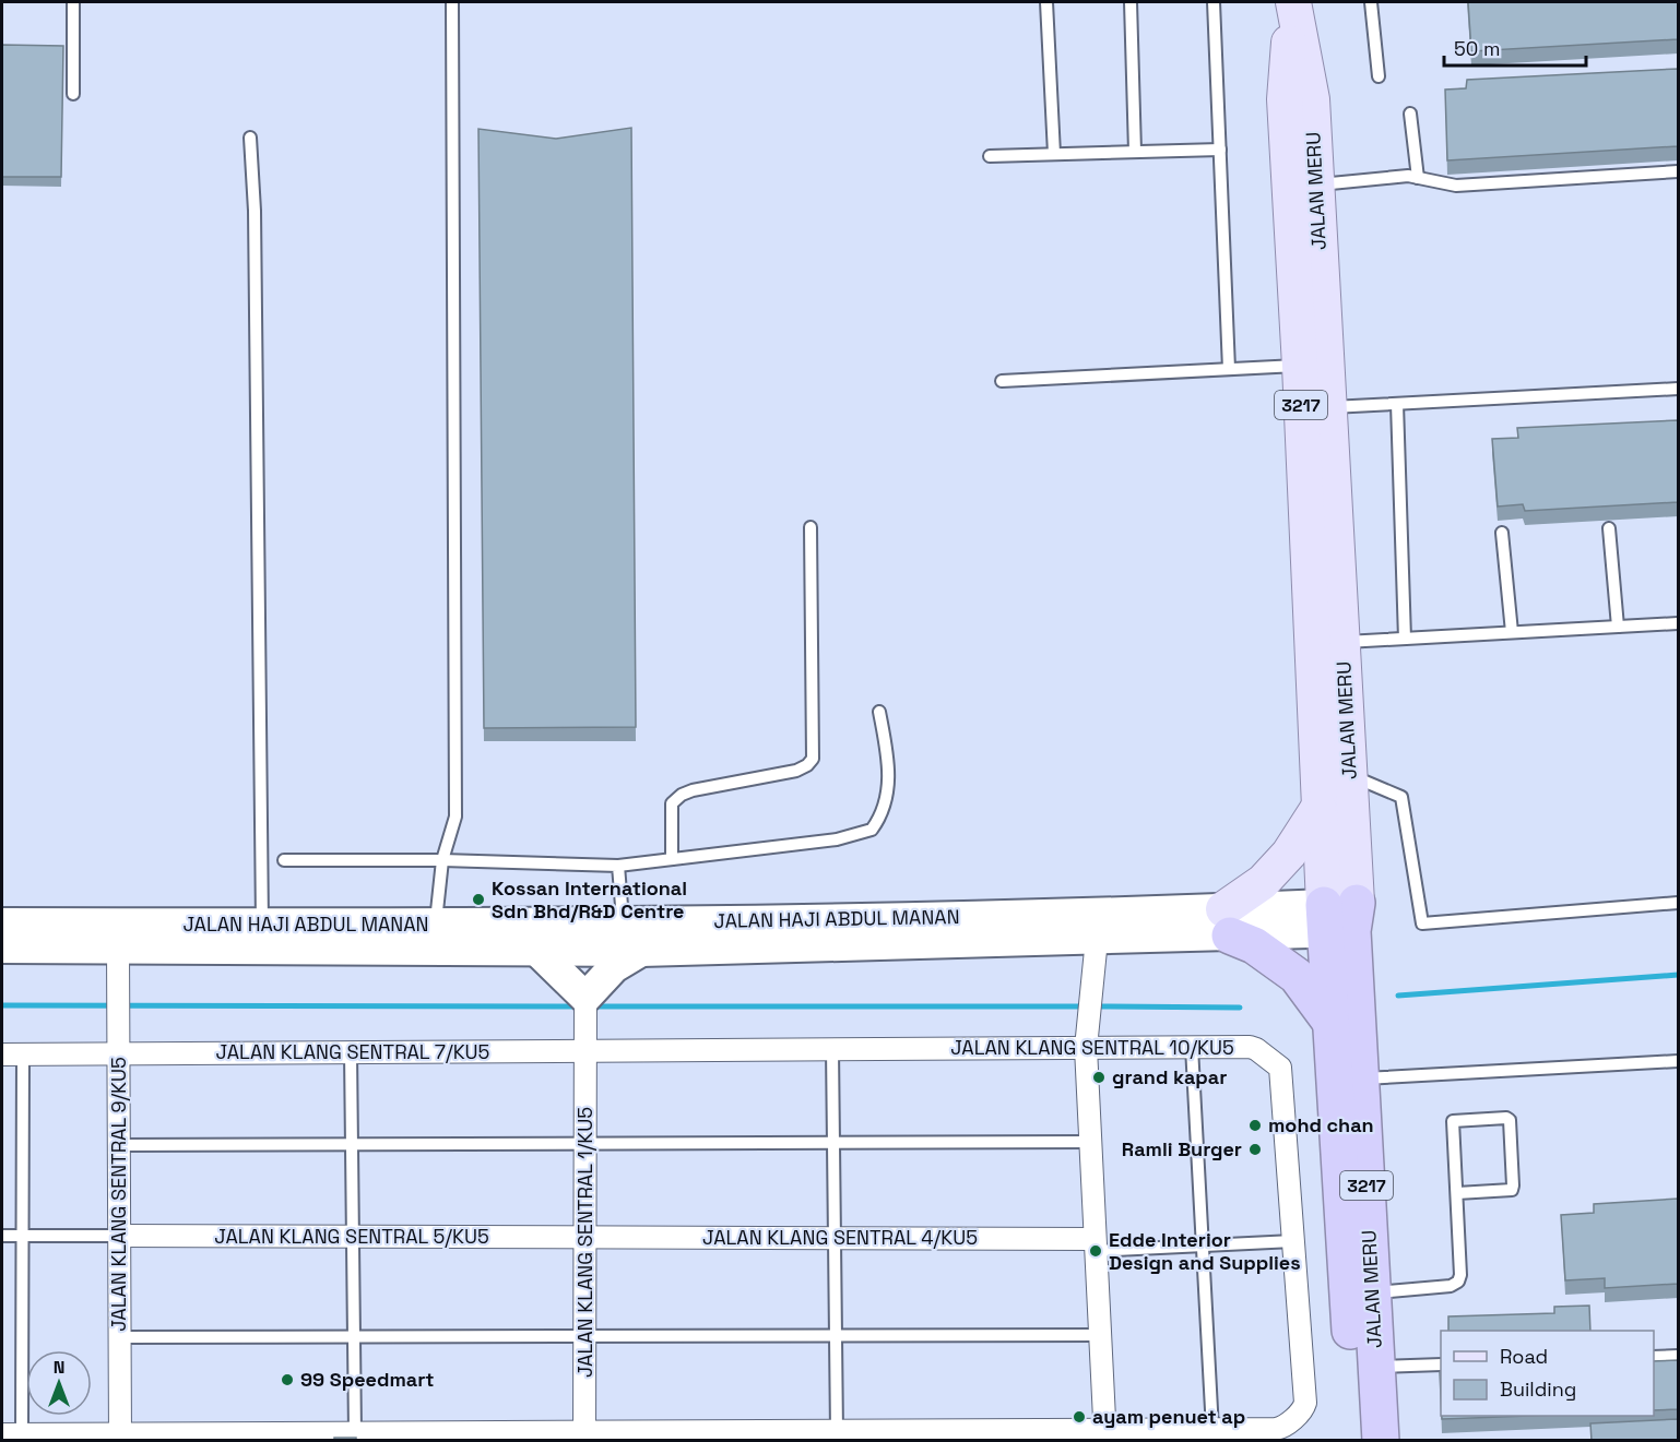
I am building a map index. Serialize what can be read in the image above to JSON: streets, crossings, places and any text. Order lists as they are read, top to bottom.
{
  "streets": {
    "highway": ["JALAN MERU", "3217"],
    "street": [
      "JALAN HAJI ABDUL MANAN",
      "JALAN KLANG SENTRAL 10/KU5",
      "JALAN KLANG SENTRAL 7/KU5",
      "JALAN KLANG SENTRAL 9/KU5",
      "JALAN KLANG SENTRAL 5/KU5",
      "JALAN KLANG SENTRAL 4/KU5",
      "JALAN KLANG SENTRAL 1/KU5"
    ]
  },
  "crossings": [
    ["JALAN MERU", "JALAN HAJI ABDUL MANAN"],
    ["JALAN HAJI ABDUL MANAN", "JALAN KLANG SENTRAL 9/KU5"],
    ["JALAN KLANG SENTRAL 10/KU5", "JALAN KLANG SENTRAL 7/KU5"],
    ["JALAN KLANG SENTRAL 10/KU5", "JALAN KLANG SENTRAL 9/KU5"],
    ["JALAN KLANG SENTRAL 10/KU5", "JALAN KLANG SENTRAL 1/KU5"],
    ["JALAN KLANG SENTRAL 7/KU5", "JALAN KLANG SENTRAL 9/KU5"],
    ["JALAN KLANG SENTRAL 7/KU5", "JALAN KLANG SENTRAL 1/KU5"],
    ["JALAN KLANG SENTRAL 9/KU5", "JALAN KLANG SENTRAL 5/KU5"],
    ["JALAN KLANG SENTRAL 5/KU5", "JALAN KLANG SENTRAL 4/KU5"],
    ["JALAN KLANG SENTRAL 5/KU5", "JALAN KLANG SENTRAL 1/KU5"],
    ["JALAN KLANG SENTRAL 4/KU5", "JALAN KLANG SENTRAL 1/KU5"]
  ],
  "places": [
    "Kossan International Sdn Bhd/R&D Centre",
    "grand kapar",
    "mohd chan",
    "Ramli Burger",
    "Edde Interior Design and Supplies",
    "99 Speedmart",
    "ayam penuet ap"
  ],
  "legend": ["Road", "Building"],
  "scale_bar": "50 m",
  "north": "top"
}
